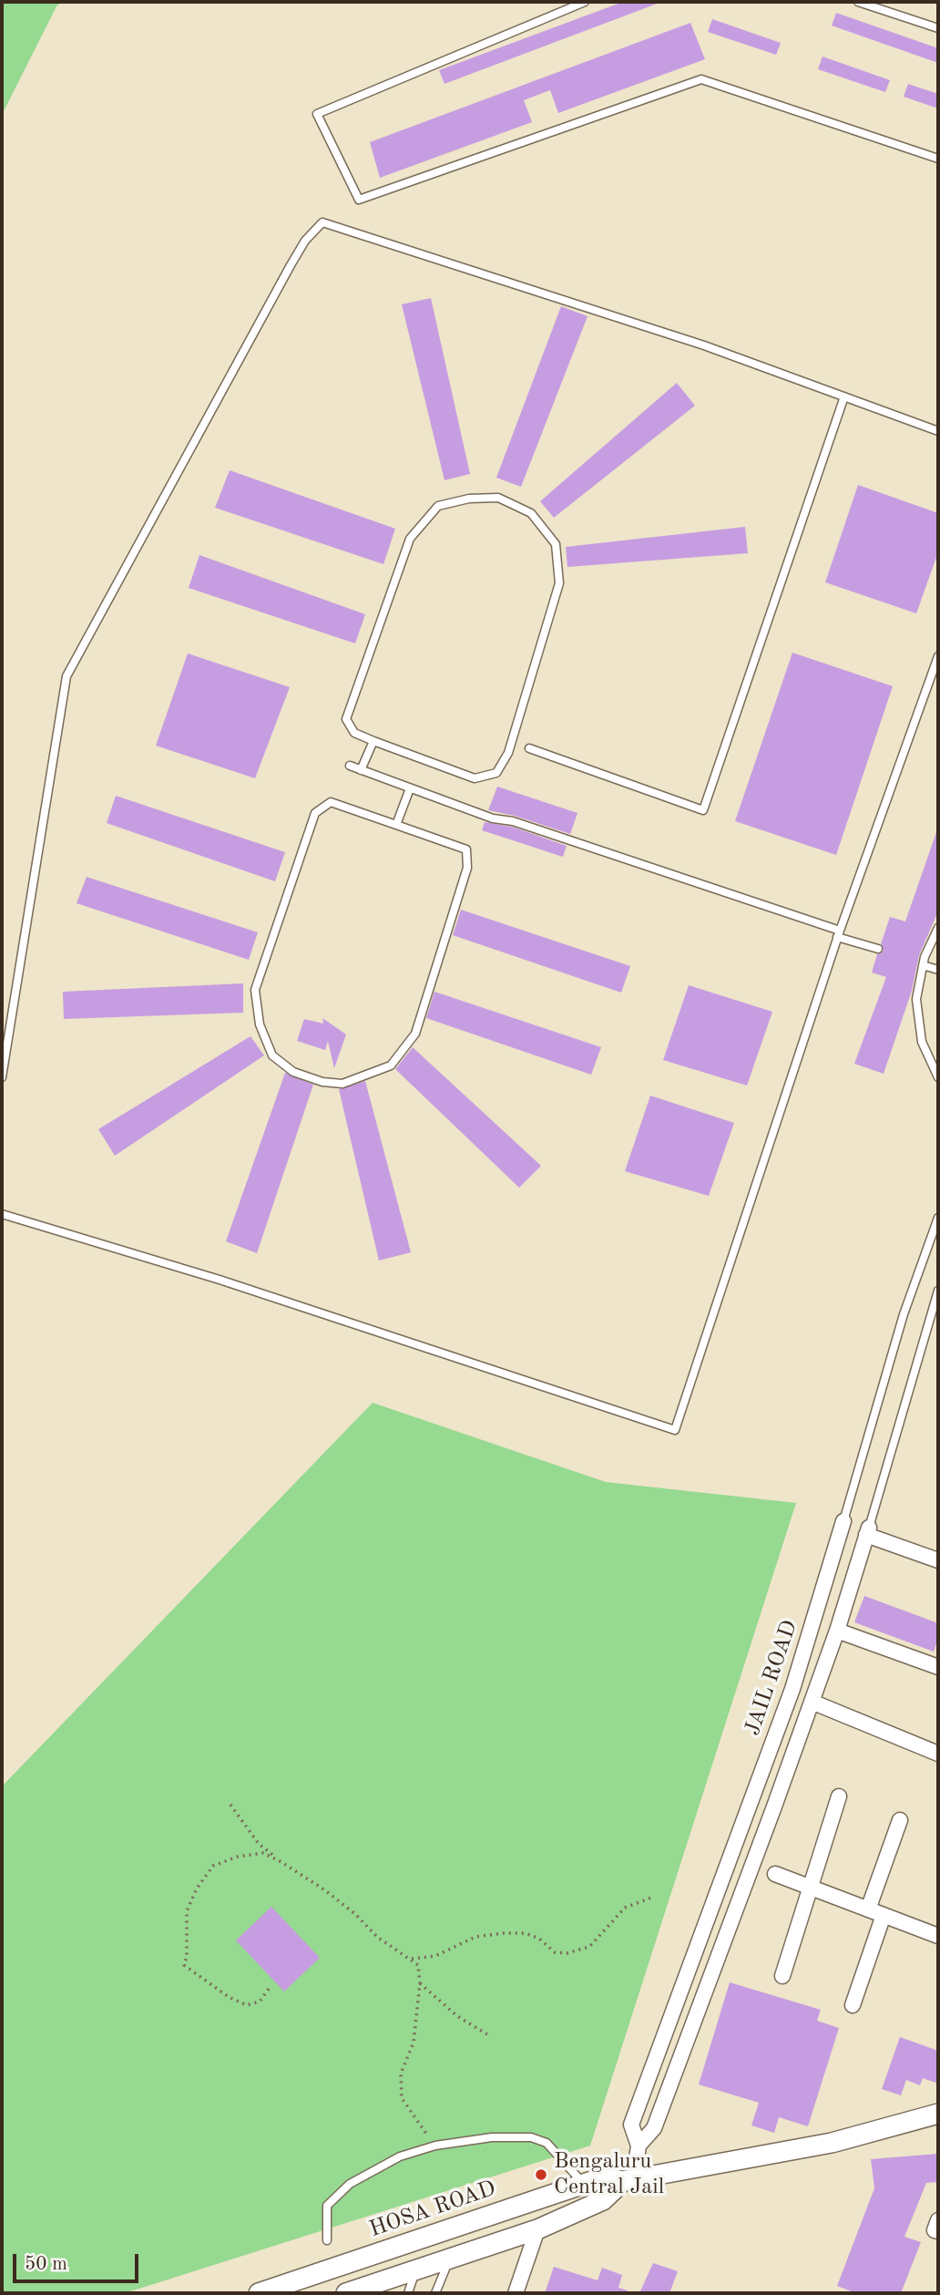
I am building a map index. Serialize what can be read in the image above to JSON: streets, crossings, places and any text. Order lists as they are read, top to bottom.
{
  "streets": {
    "main road": ["HOSA ROAD"],
    "street": ["JAIL ROAD"]
  },
  "places": ["Bengaluru Central Jail"],
  "scale_bar": "50 m"
}
